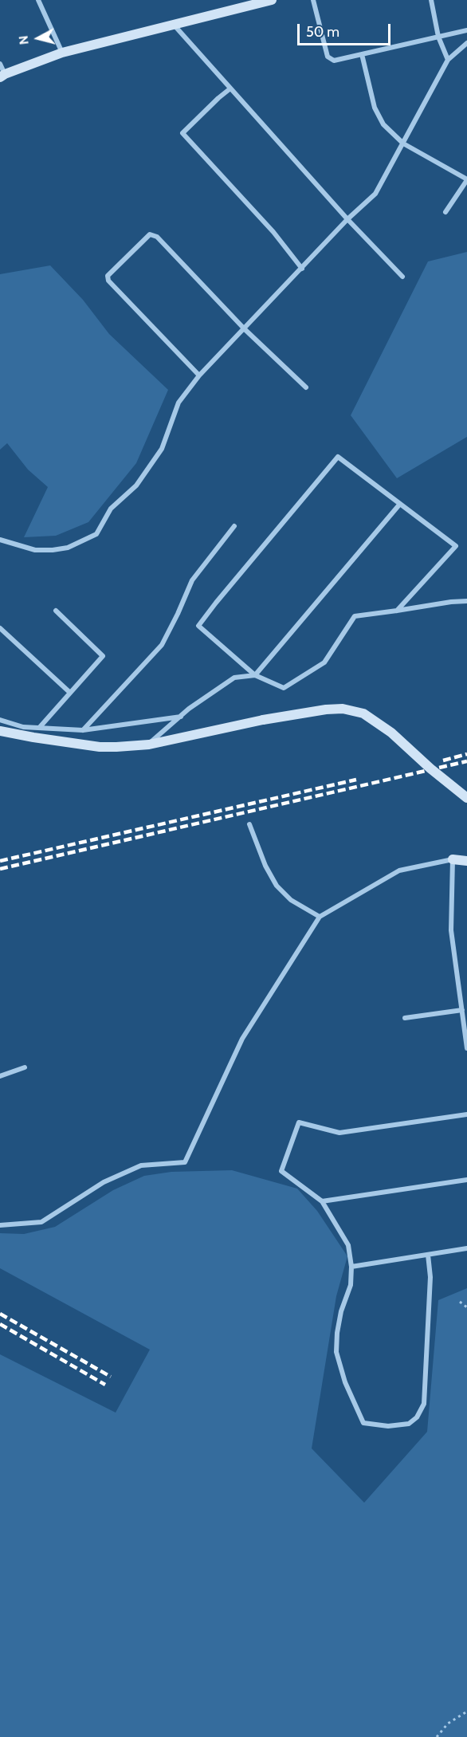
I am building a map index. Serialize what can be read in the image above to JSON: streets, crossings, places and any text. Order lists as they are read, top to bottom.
{
  "scale_bar": "50 m",
  "north": "left"
}
